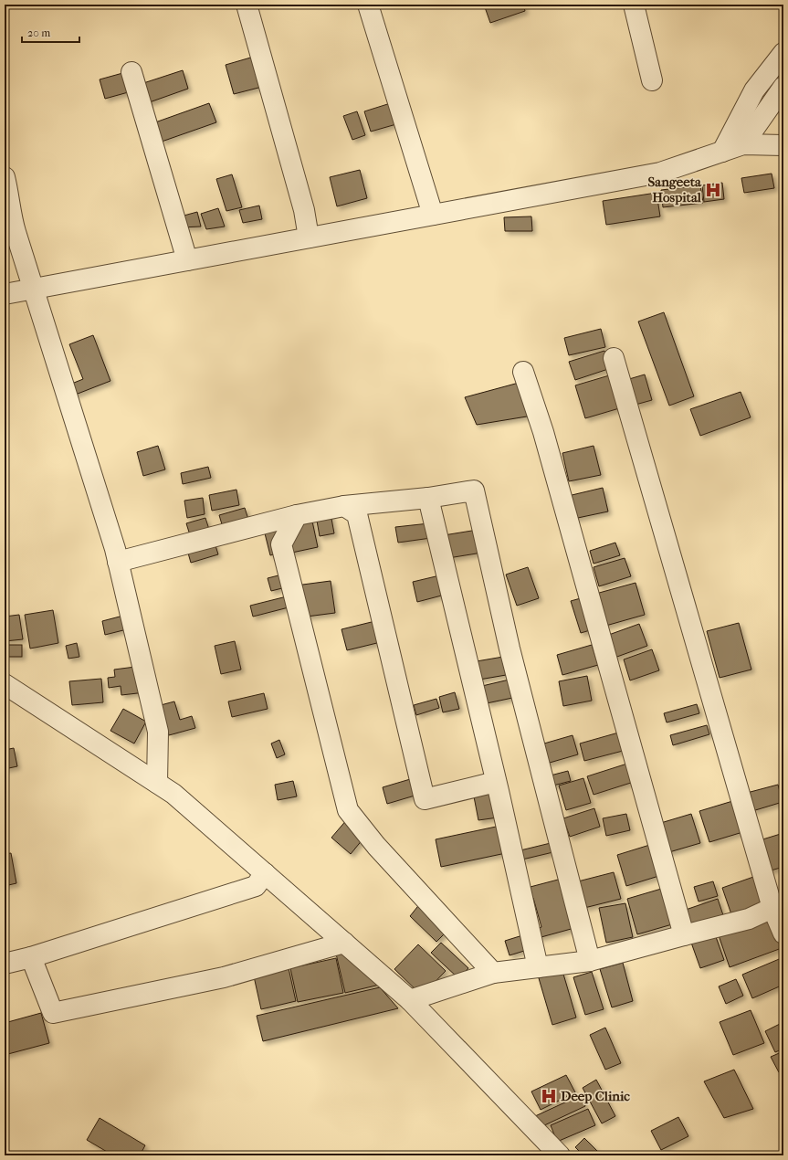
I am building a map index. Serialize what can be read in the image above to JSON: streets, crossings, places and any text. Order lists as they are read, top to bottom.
{
  "places": {
    "hospital": ["Sangeeta Hospital", "Deep Clinic"]
  },
  "scale_bar": "20 m"
}
